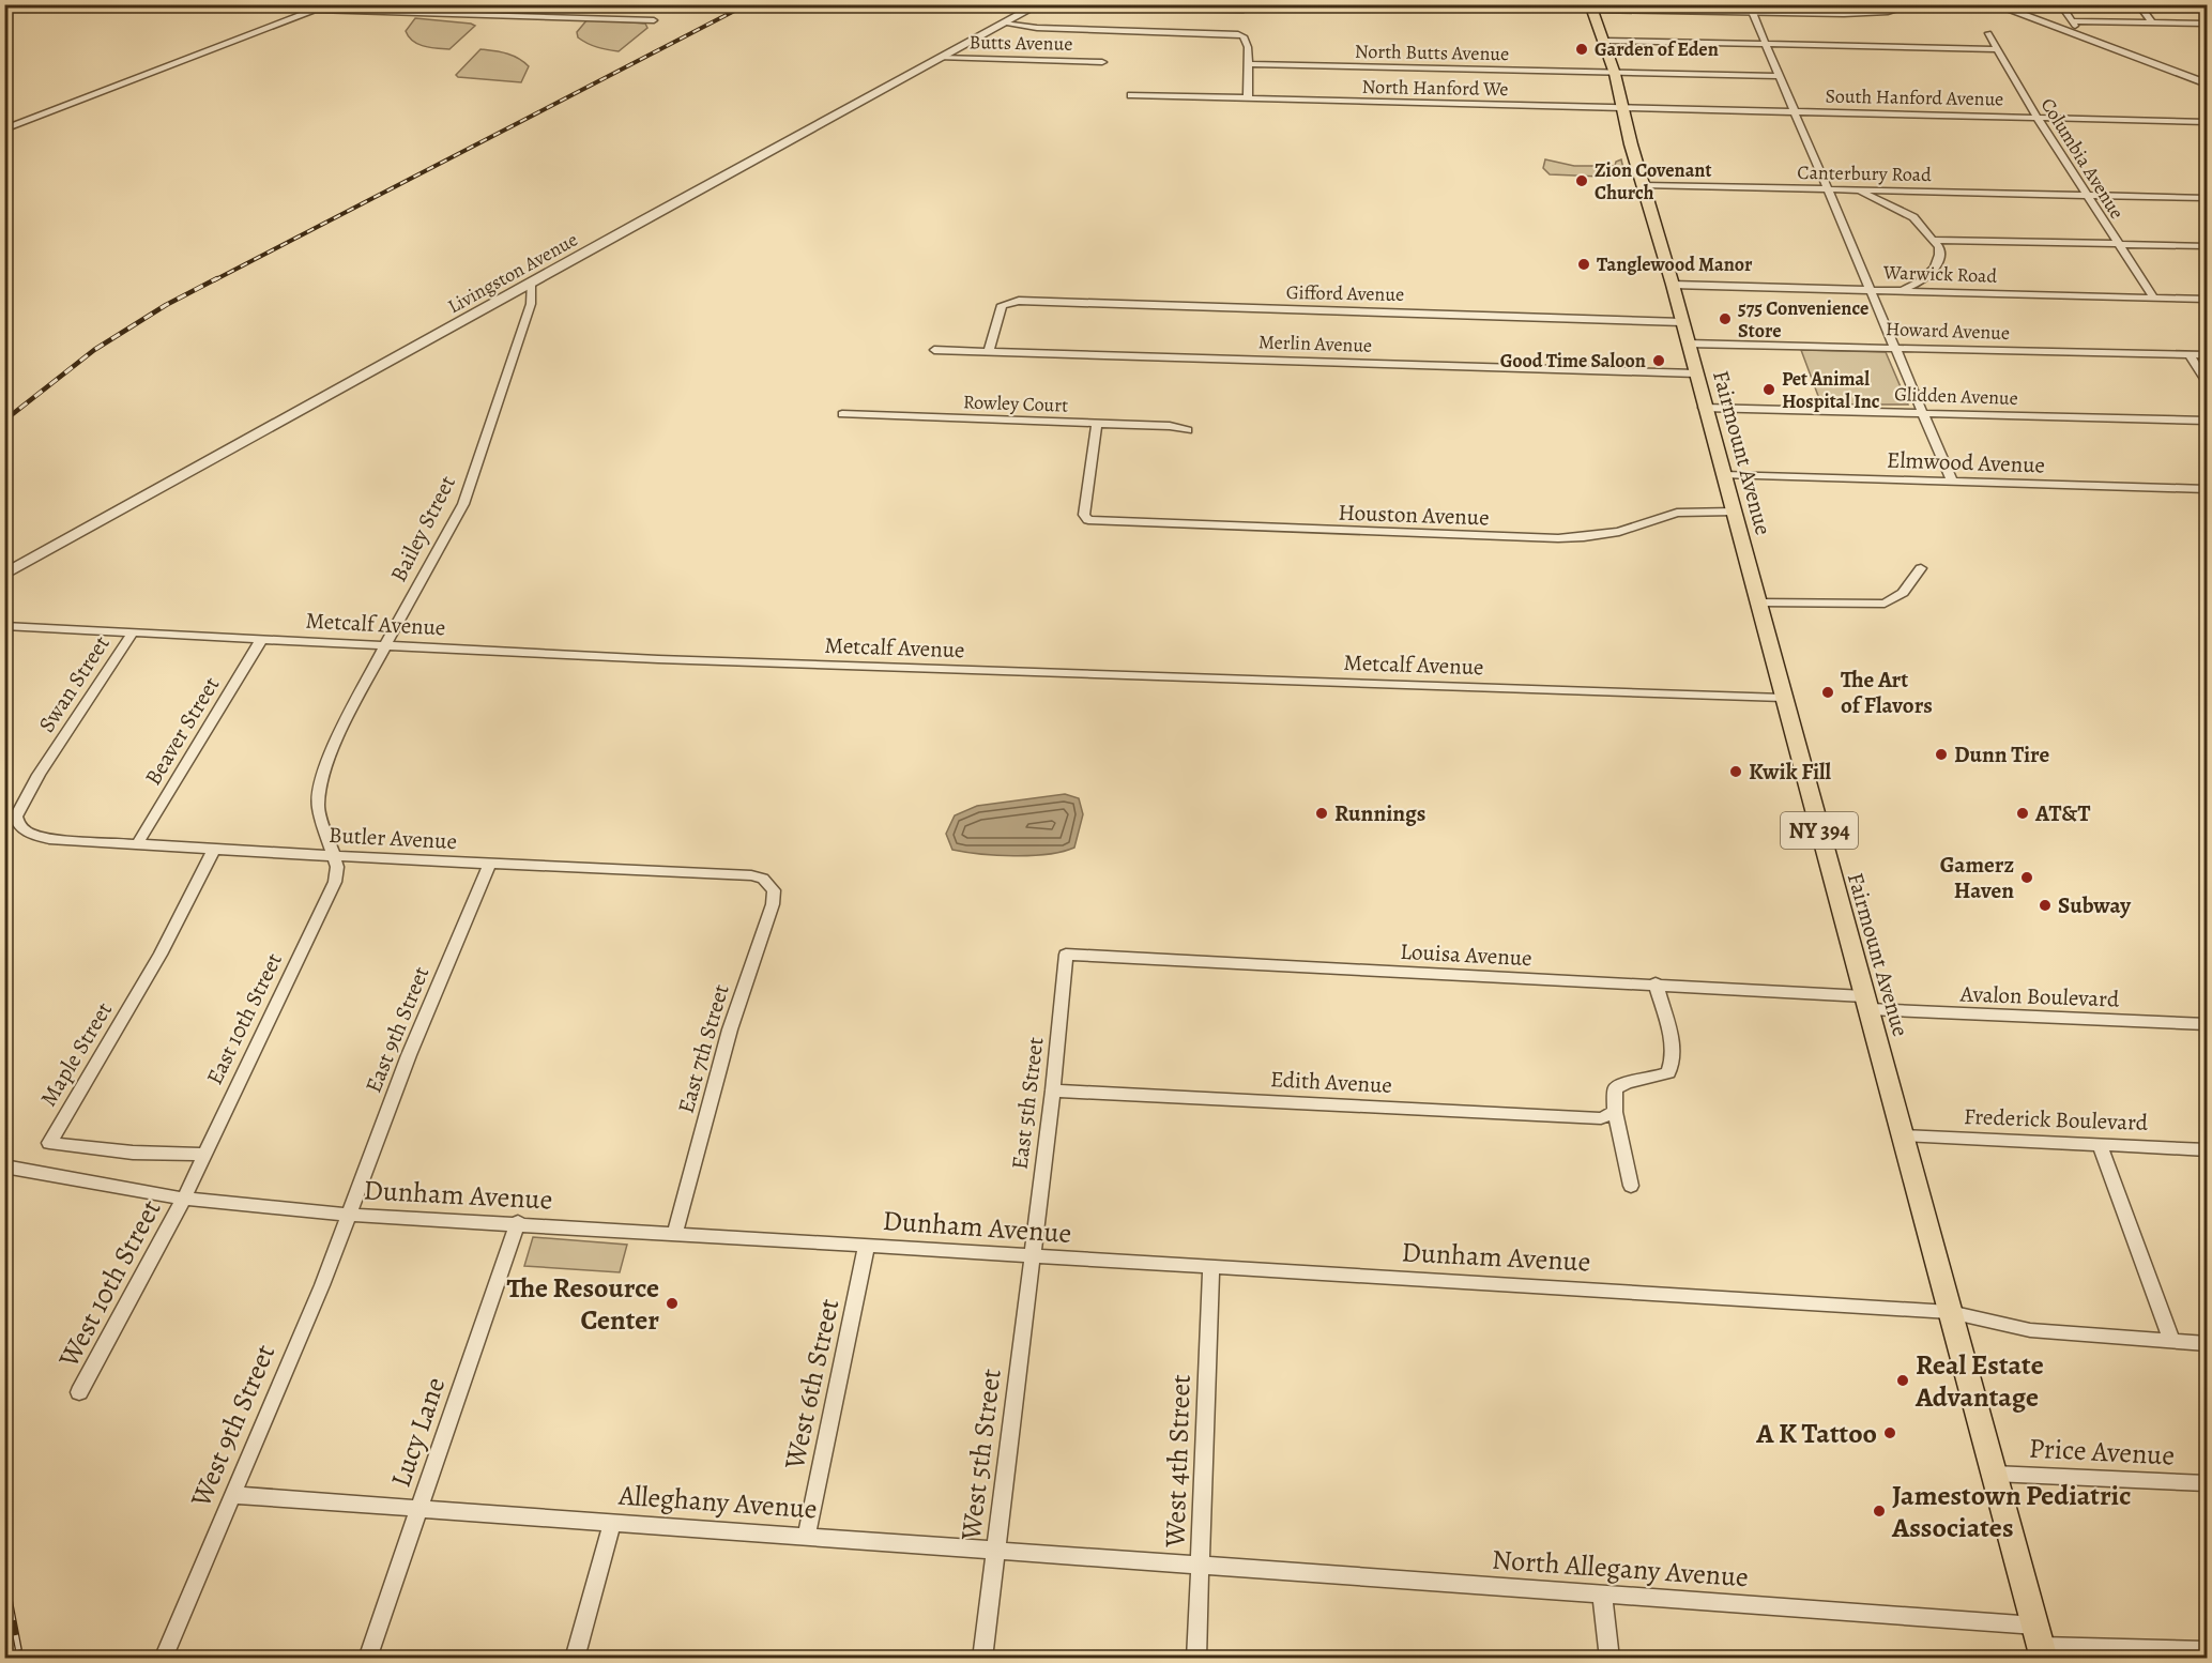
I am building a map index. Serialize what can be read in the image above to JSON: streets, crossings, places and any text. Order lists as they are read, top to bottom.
{
  "streets": {
    "main road": ["Fairmount Avenue", "NY 394"],
    "street": [
      "Butts Avenue",
      "North Butts Avenue",
      "North Hanford We",
      "South Hanford Avenue",
      "Columbia Avenue",
      "Canterbury Road",
      "Livingston Avenue",
      "Warwick Road",
      "Gifford Avenue",
      "Howard Avenue",
      "Merlin Avenue",
      "Glidden Avenue",
      "Rowley Court",
      "Elmwood Avenue",
      "Houston Avenue",
      "Bailey Street",
      "Metcalf Avenue",
      "Swan Street",
      "Beaver Street",
      "Butler Avenue",
      "Louisa Avenue",
      "Avalon Boulevard",
      "East 10th Street",
      "East 9th Street",
      "East 7th Street",
      "Maple Street",
      "Edith Avenue",
      "East 5th Street",
      "Frederick Boulevard",
      "Dunham Avenue",
      "West 10th Street",
      "West 6th Street",
      "West 9th Street",
      "Lucy Lane",
      "Price Avenue",
      "West 5th Street",
      "West 4th Street",
      "Alleghany Avenue",
      "North Allegany Avenue"
    ]
  },
  "crossings": [
    ["Butts Avenue", "Livingston Avenue"],
    ["North Butts Avenue", "Fairmount Avenue"],
    ["North Hanford We", "South Hanford Avenue"],
    ["North Hanford We", "Fairmount Avenue"],
    ["South Hanford Avenue", "Columbia Avenue"],
    ["South Hanford Avenue", "Fairmount Avenue"],
    ["Columbia Avenue", "Canterbury Road"],
    ["Columbia Avenue", "Warwick Road"],
    ["Canterbury Road", "Fairmount Avenue"],
    ["Livingston Avenue", "Bailey Street"],
    ["Warwick Road", "Fairmount Avenue"],
    ["Gifford Avenue", "Merlin Avenue"],
    ["Gifford Avenue", "Fairmount Avenue"],
    ["Howard Avenue", "Fairmount Avenue"],
    ["Merlin Avenue", "Fairmount Avenue"],
    ["Glidden Avenue", "Fairmount Avenue"],
    ["Rowley Court", "Houston Avenue"],
    ["Fairmount Avenue", "Elmwood Avenue"],
    ["Fairmount Avenue", "Houston Avenue"],
    ["Fairmount Avenue", "Metcalf Avenue"],
    ["Fairmount Avenue", "Louisa Avenue"],
    ["Fairmount Avenue", "Avalon Boulevard"],
    ["Fairmount Avenue", "Frederick Boulevard"],
    ["Fairmount Avenue", "Dunham Avenue"],
    ["Fairmount Avenue", "Price Avenue"],
    ["Fairmount Avenue", "North Allegany Avenue"],
    ["Bailey Street", "Metcalf Avenue"],
    ["Bailey Street", "Butler Avenue"],
    ["Bailey Street", "East 10th Street"],
    ["Metcalf Avenue", "Swan Street"],
    ["Metcalf Avenue", "Beaver Street"],
    ["Swan Street", "Butler Avenue"],
    ["Beaver Street", "Butler Avenue"],
    ["Butler Avenue", "East 10th Street"],
    ["Butler Avenue", "East 9th Street"],
    ["Butler Avenue", "East 7th Street"],
    ["Butler Avenue", "Maple Street"],
    ["Louisa Avenue", "Avalon Boulevard"],
    ["Louisa Avenue", "East 5th Street"],
    ["East 10th Street", "Maple Street"],
    ["East 10th Street", "Dunham Avenue"],
    ["East 10th Street", "West 10th Street"],
    ["East 9th Street", "Dunham Avenue"],
    ["East 9th Street", "West 9th Street"],
    ["East 7th Street", "Dunham Avenue"],
    ["Edith Avenue", "East 5th Street"],
    ["East 5th Street", "Dunham Avenue"],
    ["East 5th Street", "West 5th Street"],
    ["Dunham Avenue", "West 10th Street"],
    ["Dunham Avenue", "West 6th Street"],
    ["Dunham Avenue", "West 9th Street"],
    ["Dunham Avenue", "Lucy Lane"],
    ["Dunham Avenue", "West 5th Street"],
    ["Dunham Avenue", "West 4th Street"],
    ["West 6th Street", "Alleghany Avenue"],
    ["West 9th Street", "Alleghany Avenue"],
    ["Lucy Lane", "Alleghany Avenue"],
    ["West 5th Street", "Alleghany Avenue"],
    ["West 4th Street", "Alleghany Avenue"],
    ["West 4th Street", "North Allegany Avenue"],
    ["Alleghany Avenue", "North Allegany Avenue"]
  ],
  "places": [
    "Garden of Eden",
    "Zion Covenant Church",
    "Tanglewood Manor",
    "575 Convenience Store",
    "Good Time Saloon",
    "Pet Animal Hospital Inc",
    "The Art of Flavors",
    "Dunn Tire",
    "Kwik Fill",
    "Runnings",
    "AT&T",
    "Gamerz Haven",
    "Subway",
    "The Resource Center",
    "Real Estate Advantage",
    "A K Tattoo",
    "Jamestown Pediatric Associates"
  ]
}
